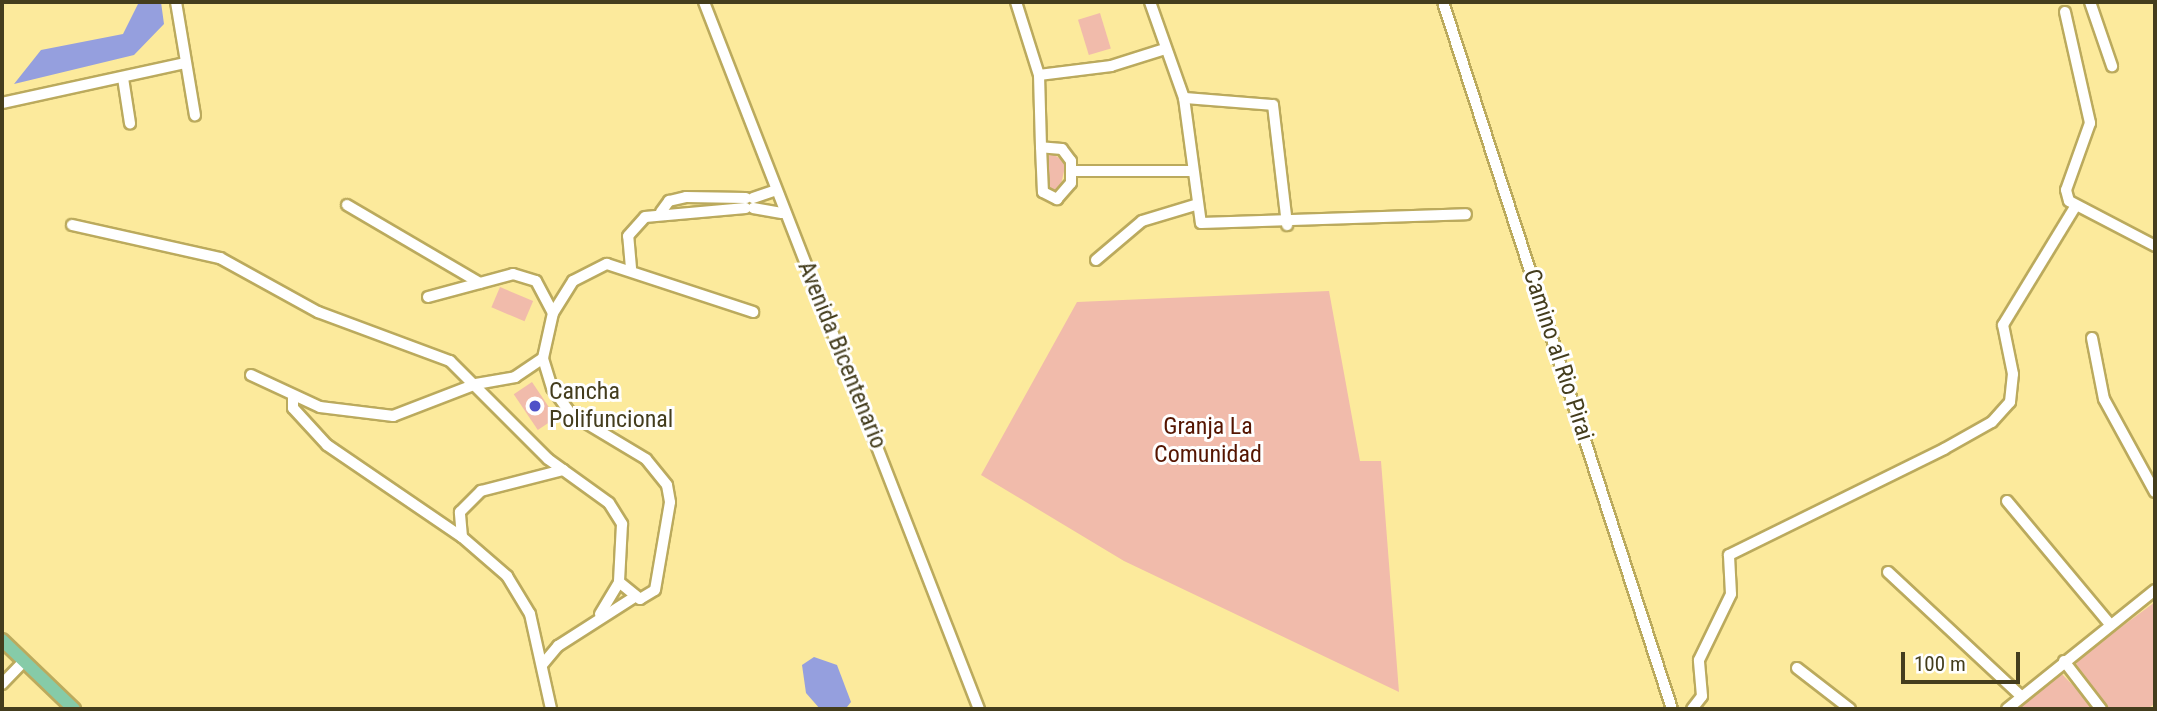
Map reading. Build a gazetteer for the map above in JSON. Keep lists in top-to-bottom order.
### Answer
{
  "streets": {
    "street": ["Avenida Bicentenario", "Camino al Rio Pirai"]
  },
  "parks": ["Granja La Comunidad"],
  "places": ["Cancha Polifuncional"],
  "scale_bar": "100 m"
}
